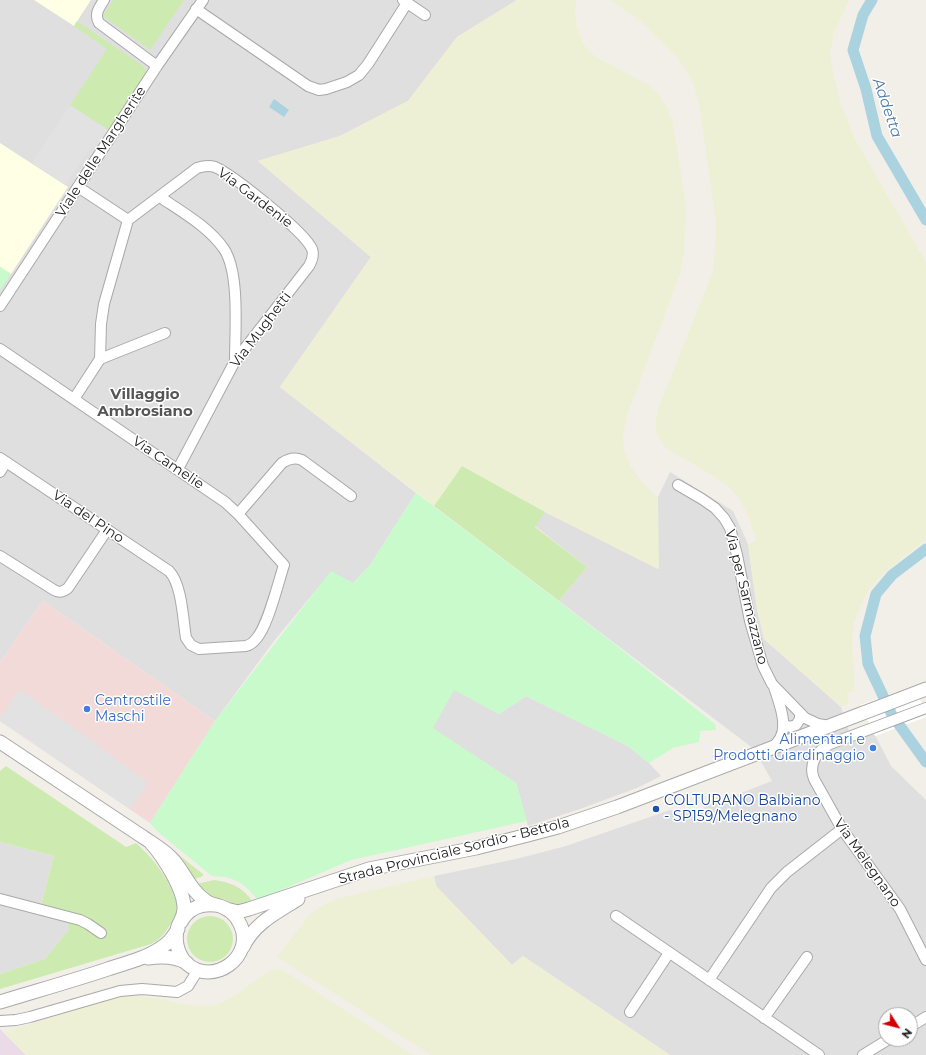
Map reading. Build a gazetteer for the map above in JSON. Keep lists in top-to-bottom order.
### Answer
{
  "streets": {
    "street": [
      "Viale delle Margherite",
      "Via Gardenie",
      "Via Mughetti",
      "Via Camelie",
      "Via del Pino",
      "Via per Sarmazzano",
      "Strada Provinciale Sordio - Bettola",
      "Via Melegnano"
    ]
  },
  "crossings": [
    ["Via Gardenie", "Via Mughetti"],
    ["Via Mughetti", "Via Camelie"],
    ["Via Camelie", "Via del Pino"]
  ],
  "districts": ["Villaggio Ambrosiano"],
  "water": ["Addetta"],
  "places": ["Centrostile Maschi", "Alimentari e Prodotti Giardinaggio", "COLTURANO Balbiano - SP159/Melegnano"],
  "north": "bottom right"
}
